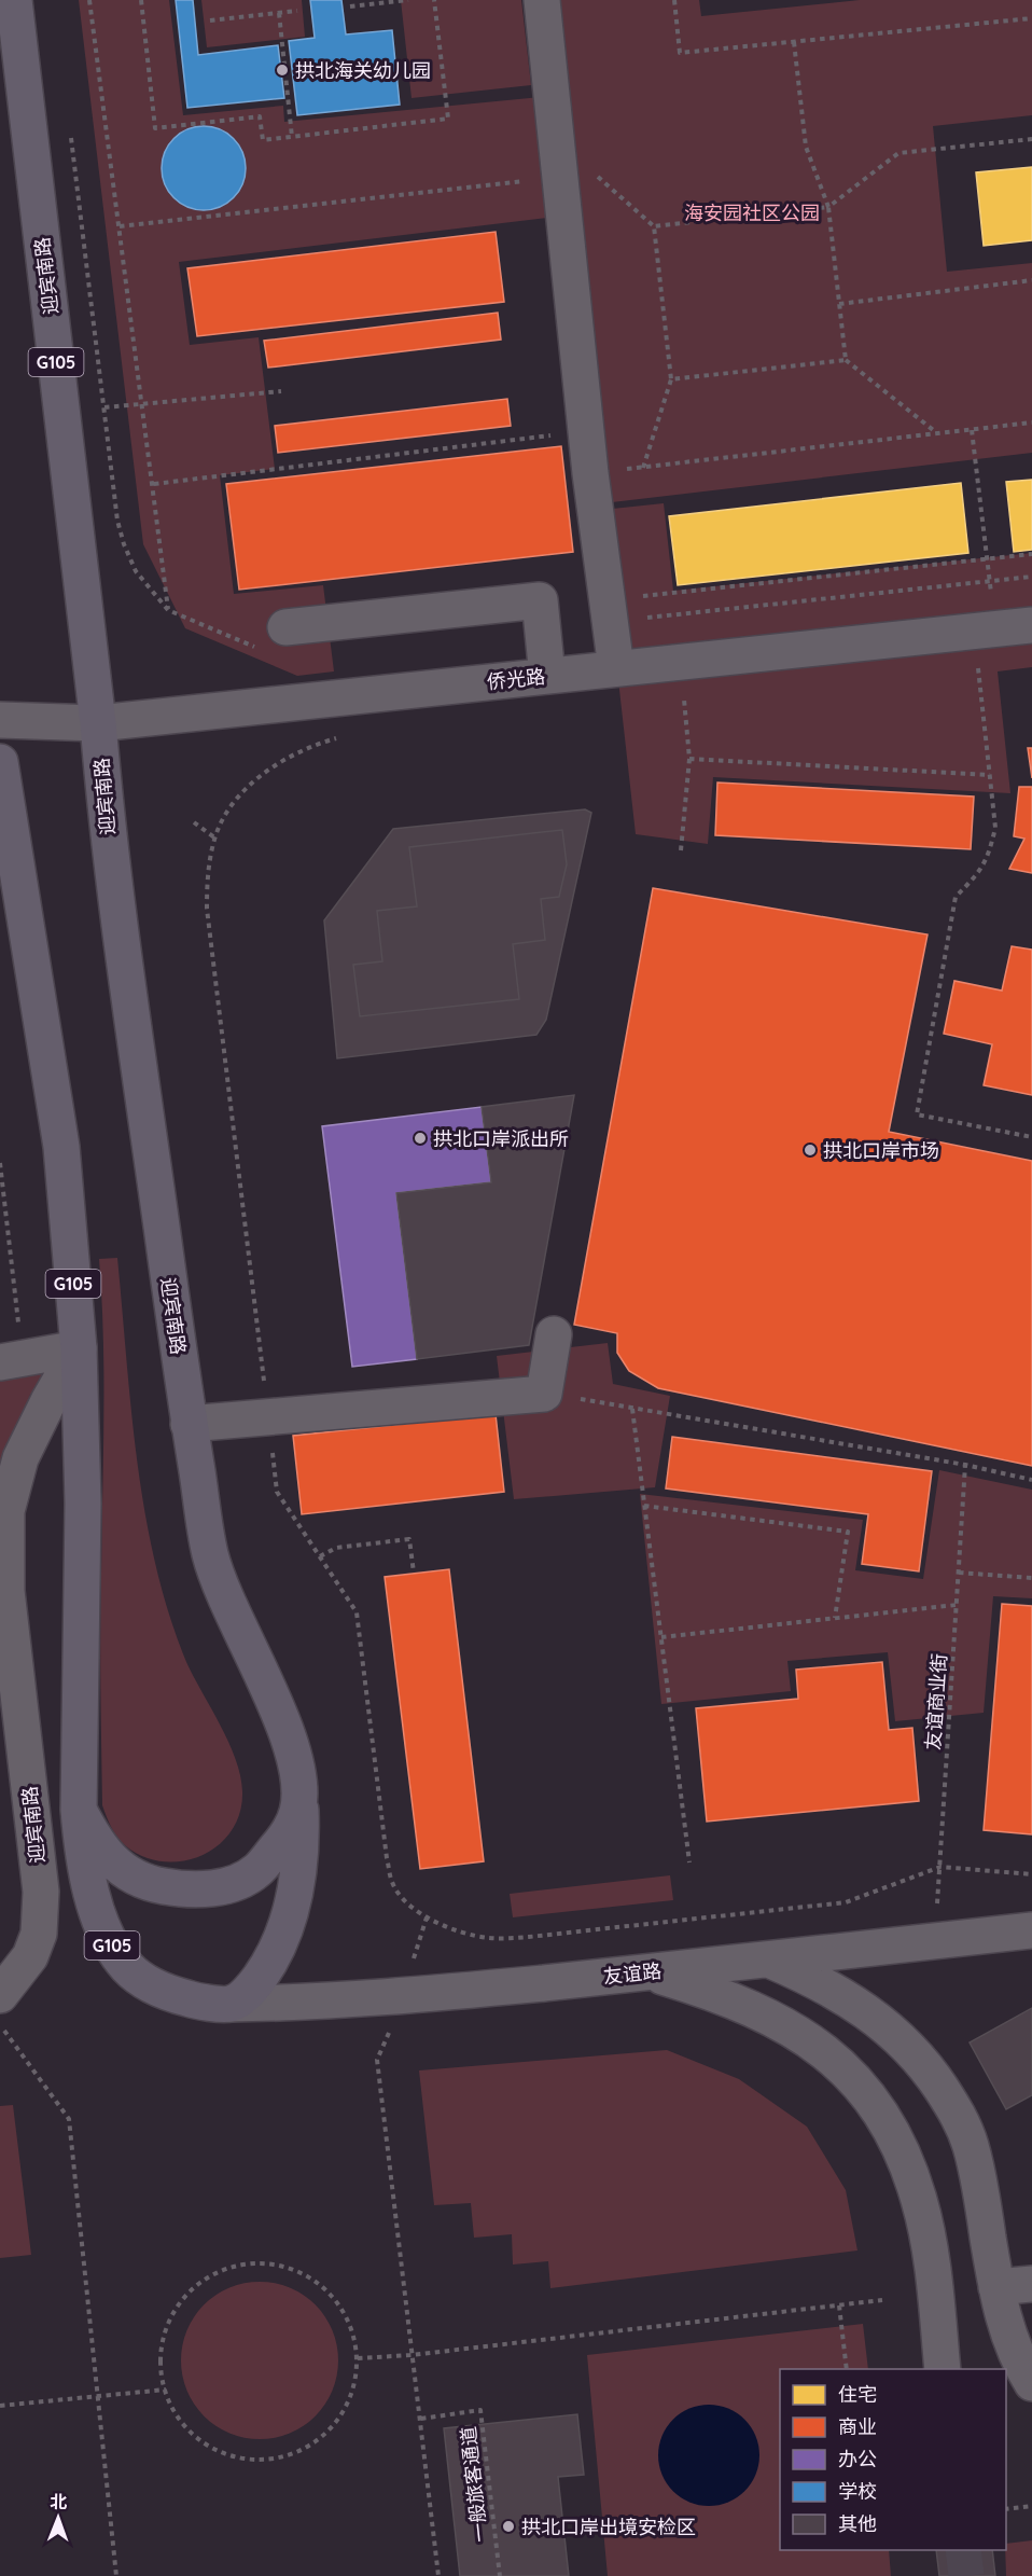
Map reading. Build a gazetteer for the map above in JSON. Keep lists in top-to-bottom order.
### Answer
{
  "streets": {
    "highway": ["迎宾南路", "G105"],
    "street": ["侨光路", "友谊路"],
    "path": ["友谊商业街", "一般旅客通道"]
  },
  "crossings": [
    ["迎宾南路", "G105"],
    ["迎宾南路", "侨光路"],
    ["G105", "友谊路"],
    ["友谊商业街", "友谊路"]
  ],
  "parks": ["海安园社区公园"],
  "places": [
    "拱北海关幼儿园",
    "拱北口岸派出所",
    "拱北口岸市场",
    "拱北口岸出境安检区"
  ],
  "legend": [
    "住宅",
    "商业",
    "办公",
    "学校",
    "其他"
  ],
  "north": "top"
}
